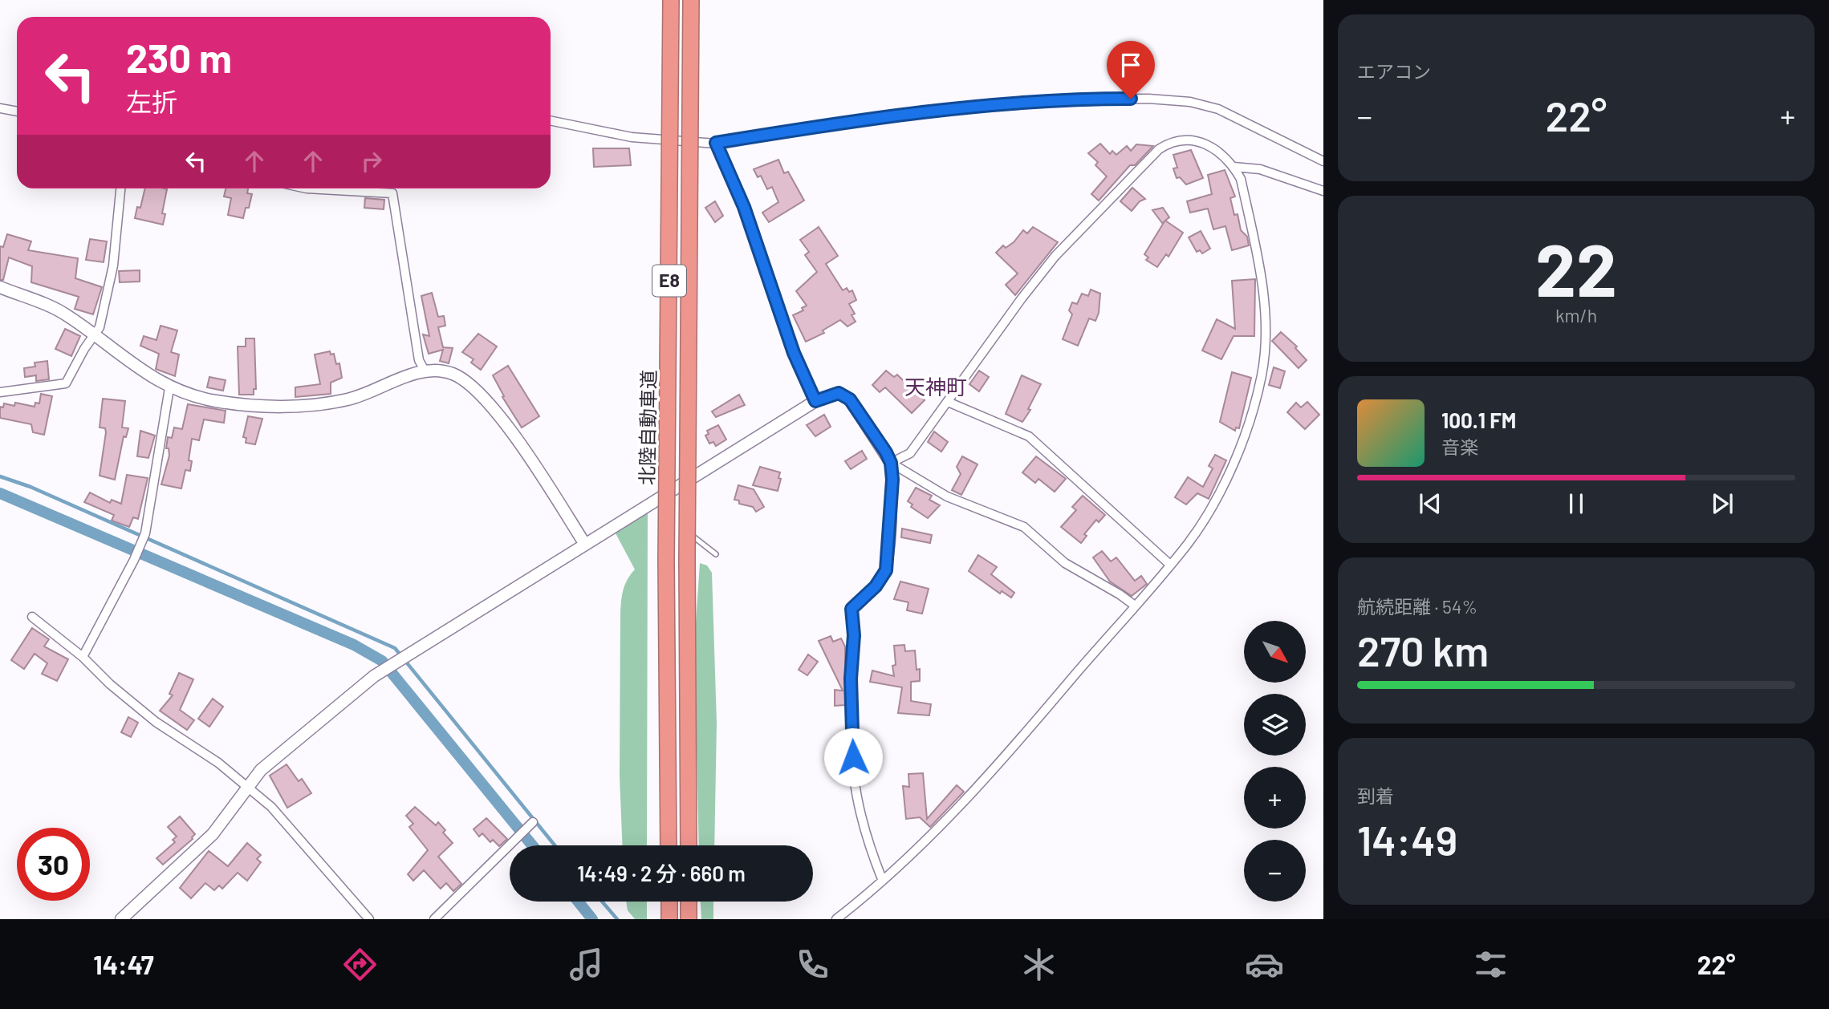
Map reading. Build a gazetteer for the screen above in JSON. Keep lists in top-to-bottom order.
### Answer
{
  "streets": {
    "highway": ["E8", "北陸自動車道"]
  },
  "districts": ["天神町"],
  "north": "bottom right",
  "page": {
    "tile": [
      "エアコン",
      ["22", "km/h"],
      ["航続距離 · 54%", "270 km"],
      ["到着", "14:49"]
    ],
    "turn": ["230 m", "左折"],
    "heat": ["−", "22°", "+"],
    "song": ["100.1 FM", "音楽"],
    "map_buttons": ["+", "−"],
    "limit": "30",
    "trip": "14:49 · 2 分 · 660 m",
    "tabs": ["14:47", "22°"]
  }
}
